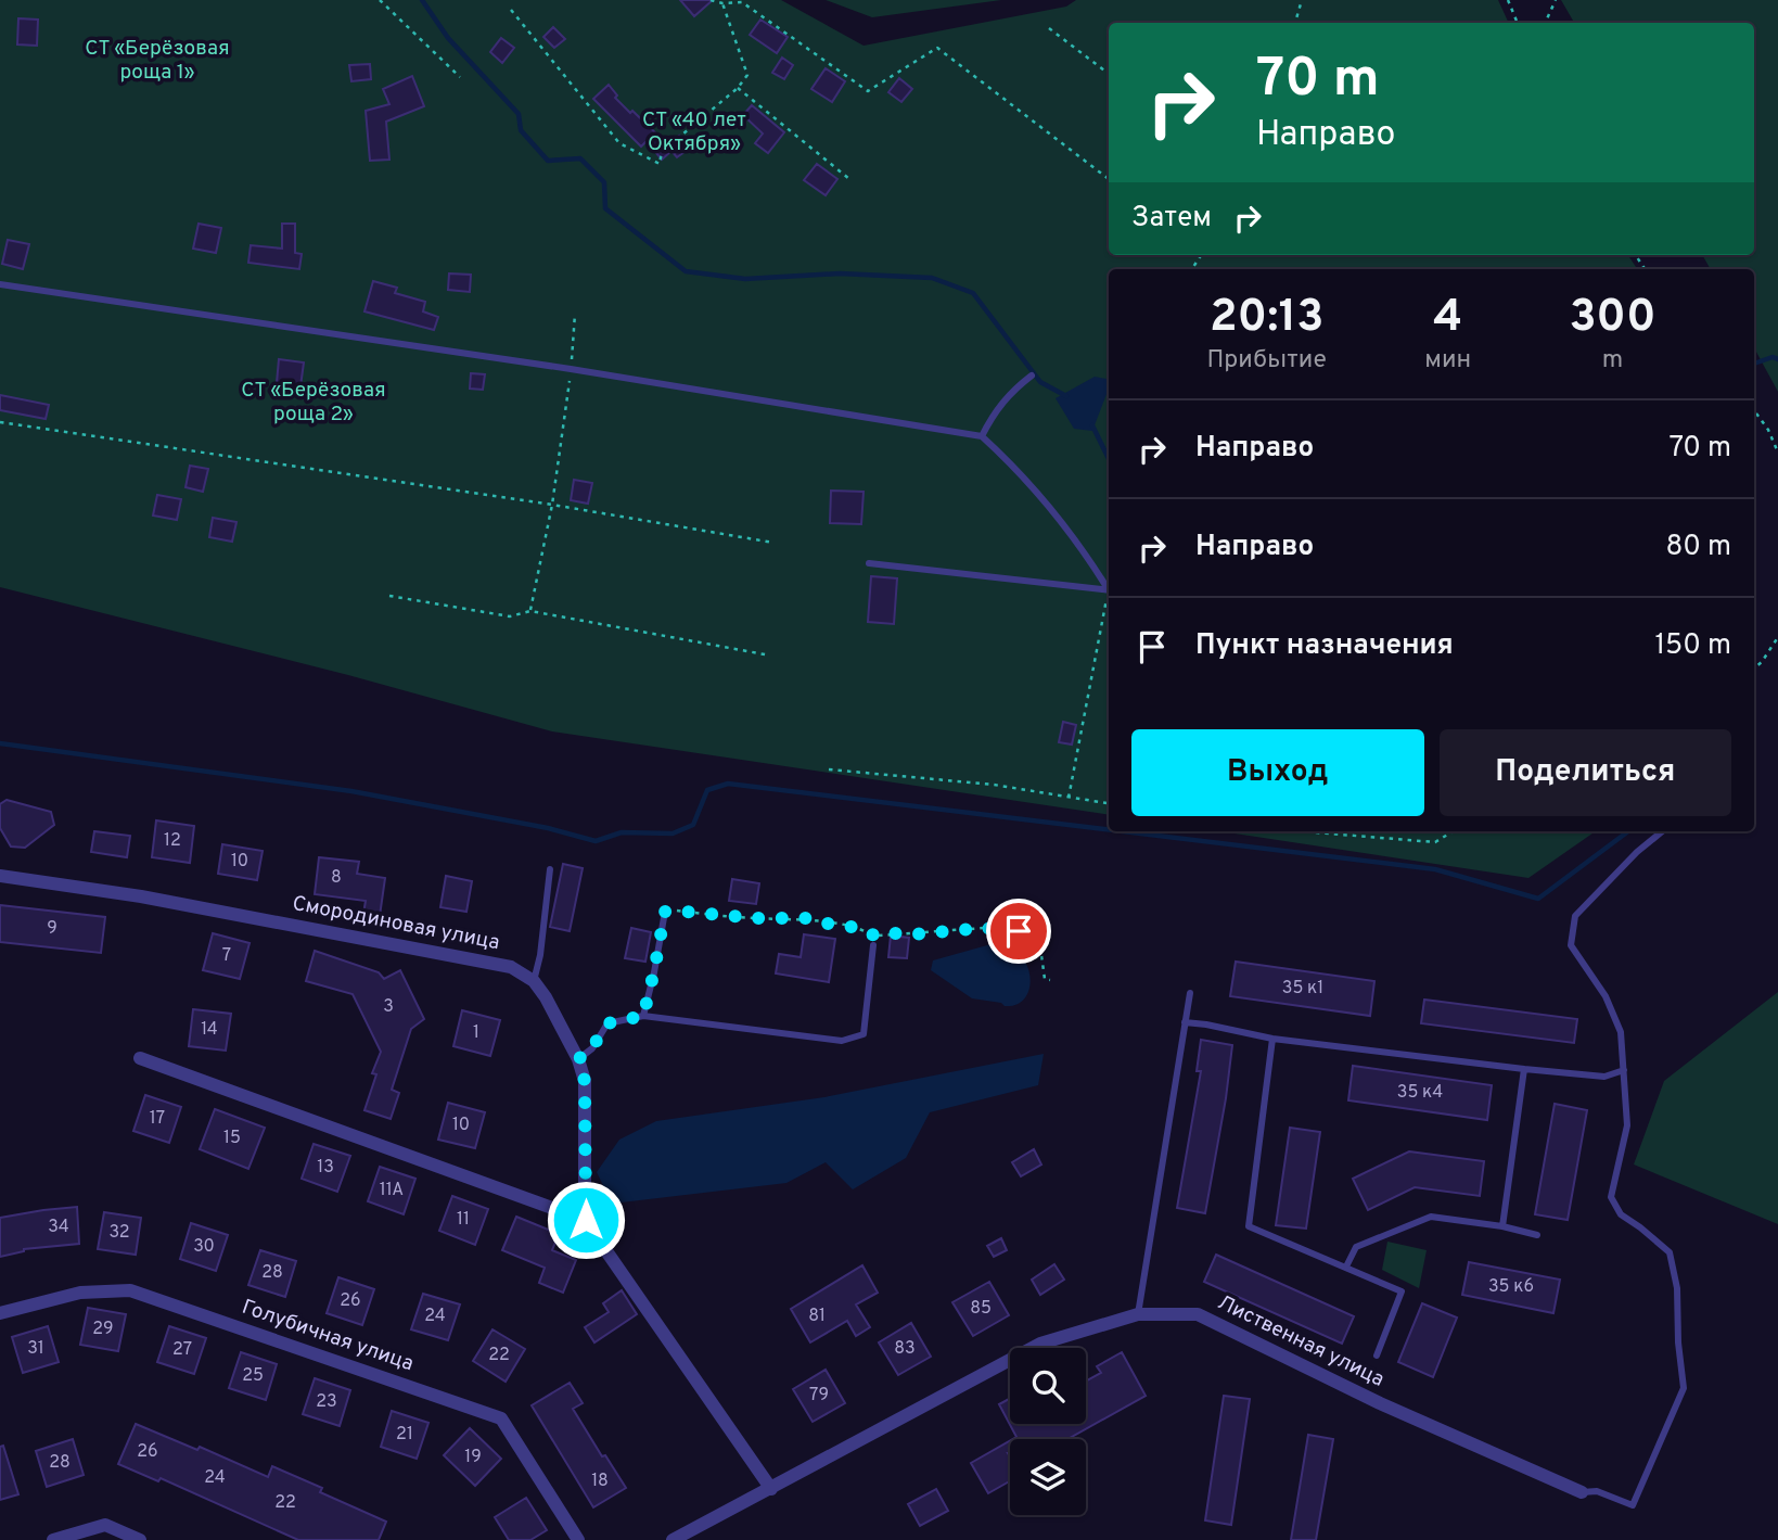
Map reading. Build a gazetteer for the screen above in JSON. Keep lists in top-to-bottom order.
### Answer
{
  "streets": {
    "street": ["Смородиновая улица", "Голубичная улица", "Лиственная улица"]
  },
  "parks": ["СТ «Берёзовая роща 1»", "СТ «40 лет Октября»", "СТ «Берёзовая роща 2»"],
  "house_numbers": [
    "12",
    "10",
    "8",
    "9",
    "7",
    "35 к1",
    "3",
    "14",
    "1",
    "35 к4",
    "17",
    "10",
    "15",
    "13",
    "11А",
    "11",
    "34",
    "32",
    "30",
    "28",
    "35 к6",
    "26",
    "85",
    "24",
    "81",
    "29",
    "31",
    "83",
    "27",
    "22",
    "25",
    "79",
    "23",
    "21",
    "26",
    "19",
    "28",
    "24",
    "18",
    "22"
  ],
  "page": {
    "turn": ["70 m", "Направо"],
    "then": "Затем",
    "eta": [
      "20:13",
      "Прибытие",
      "4",
      "мин",
      "300",
      "m"
    ],
    "list": [
      {
        "name": "Направо",
        "value": "70 m"
      },
      {
        "name": "Направо",
        "value": "80 m"
      },
      {
        "name": "Пункт назначения",
        "value": "150 m"
      }
    ],
    "buttons": ["Выход", "Поделиться"]
  }
}
